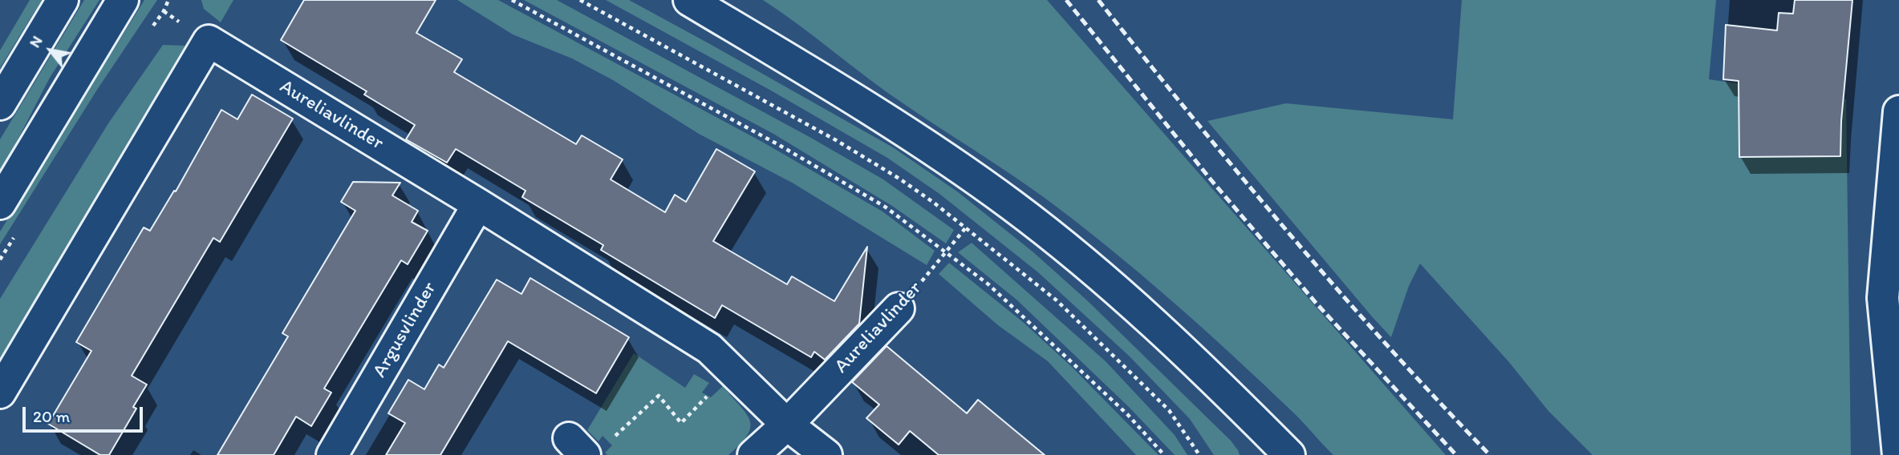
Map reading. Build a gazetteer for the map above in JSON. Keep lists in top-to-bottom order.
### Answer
{
  "streets": {
    "street": ["Aureliavlinder", "Argusvlinder"]
  },
  "crossings": [
    ["Aureliavlinder", "Argusvlinder"]
  ],
  "scale_bar": "20 m",
  "north": "top left"
}
